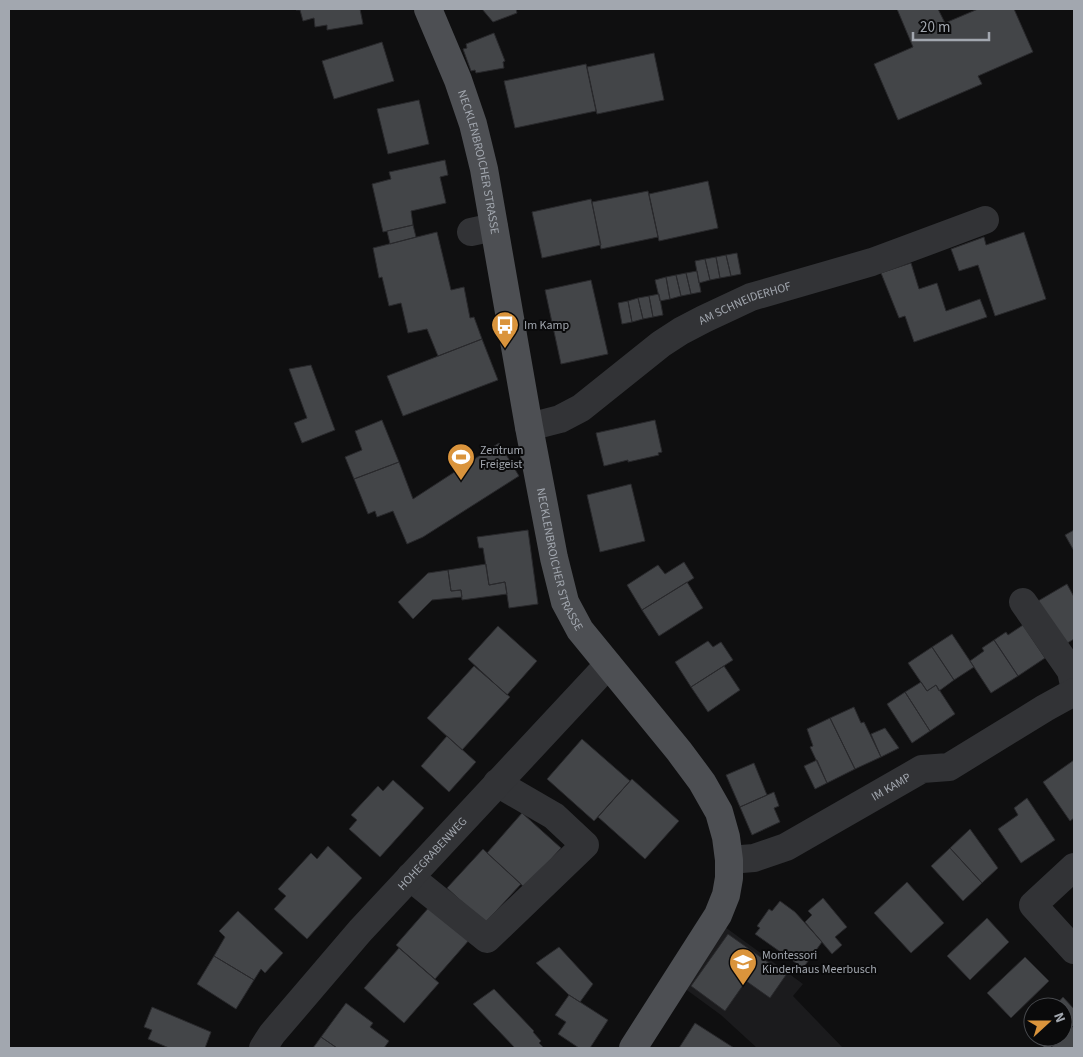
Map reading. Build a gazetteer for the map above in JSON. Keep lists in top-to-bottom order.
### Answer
{
  "streets": {
    "main road": ["NECKLENBROICHER STRASSE"],
    "street": ["AM SCHNEIDERHOF", "IM KAMP", "HOHEGRABENWEG"]
  },
  "crossings": [
    ["NECKLENBROICHER STRASSE", "AM SCHNEIDERHOF"],
    ["NECKLENBROICHER STRASSE", "IM KAMP"],
    ["NECKLENBROICHER STRASSE", "HOHEGRABENWEG"]
  ],
  "places": {
    "bus stop": ["Im Kamp"],
    "sports": ["Zentrum Freigeist"],
    "school or university": ["Montessori Kinderhaus Meerbusch"]
  },
  "scale_bar": "20 m",
  "north": "right"
}
